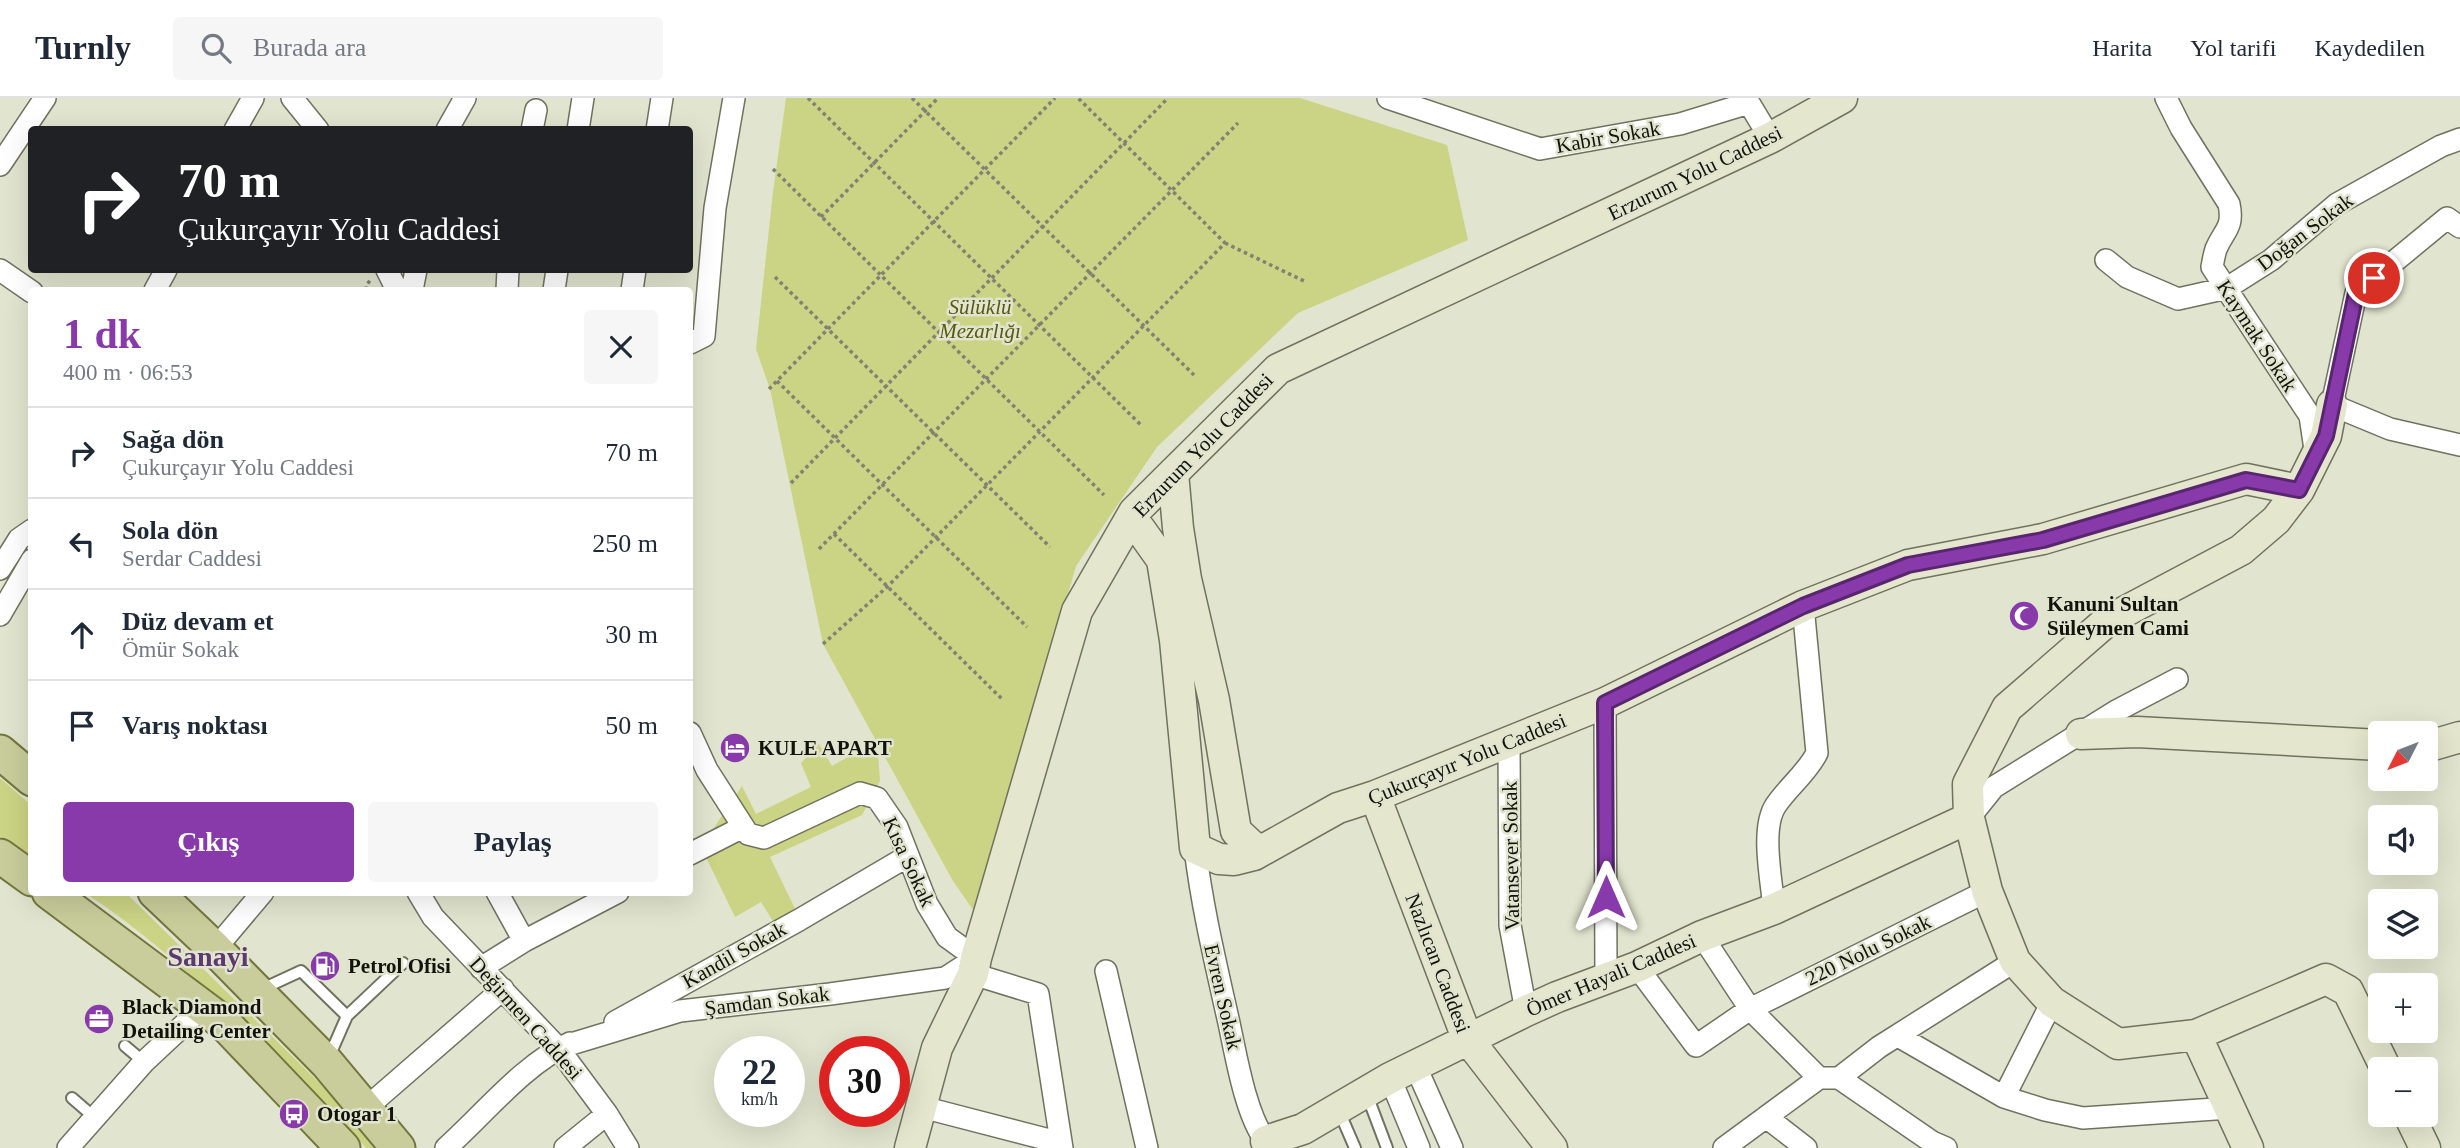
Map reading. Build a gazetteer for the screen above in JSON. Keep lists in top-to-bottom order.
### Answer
{
  "streets": {
    "street": [
      "Kabir Sokak",
      "Erzurum Yolu Caddesi",
      "Doğan Sokak",
      "Kaymak Sokak",
      "Çukurçayır Yolu Caddesi",
      "Vatansever Sokak",
      "Kısa Sokak",
      "220 Nolu Sokak",
      "Kandil Sokak",
      "Nazlıcan Caddesi",
      "Ömer Hayali Caddesi",
      "Evren Sokak",
      "Şamdan Sokak",
      "Değirmen Caddesi"
    ]
  },
  "crossings": [
    ["Kabir Sokak", "Erzurum Yolu Caddesi"],
    ["Erzurum Yolu Caddesi", "Kısa Sokak"],
    ["Erzurum Yolu Caddesi", "Şamdan Sokak"],
    ["Doğan Sokak", "Kaymak Sokak"],
    ["Çukurçayır Yolu Caddesi", "Vatansever Sokak"],
    ["Çukurçayır Yolu Caddesi", "Nazlıcan Caddesi"],
    ["Çukurçayır Yolu Caddesi", "Evren Sokak"],
    ["Vatansever Sokak", "Ömer Hayali Caddesi"],
    ["Kısa Sokak", "Kandil Sokak"],
    ["Kısa Sokak", "Şamdan Sokak"],
    ["220 Nolu Sokak", "Ömer Hayali Caddesi"],
    ["Kandil Sokak", "Şamdan Sokak"],
    ["Kandil Sokak", "Değirmen Caddesi"],
    ["Nazlıcan Caddesi", "Ömer Hayali Caddesi"],
    ["Ömer Hayali Caddesi", "Evren Sokak"],
    ["Şamdan Sokak", "Değirmen Caddesi"]
  ],
  "districts": ["Sanayi"],
  "parks": ["Sülüklü Mezarlığı"],
  "places": {
    "mosque": ["Kanuni Sultan Süleymen Cami"],
    "hotel": ["KULE APART"],
    "fuel station": ["Petrol Ofisi"],
    "office": ["Black Diamond Detailing Center"],
    "bus stop": ["Otogar 1"]
  },
  "north": "bottom left",
  "page": {
    "header": "Turnly",
    "search": "Burada ara",
    "nav": ["Harita", "Yol tarifi", "Kaydedilen"],
    "turn": ["70 m", "Çukurçayır Yolu Caddesi"],
    "heading": ["1 dk", "400 m · 06:53"],
    "list": [
      {
        "name": "Sağa dön",
        "note": "Çukurçayır Yolu Caddesi",
        "value": "70 m"
      },
      {
        "name": "Sola dön",
        "note": "Serdar Caddesi",
        "value": "250 m"
      },
      {
        "name": "Düz devam et",
        "note": "Ömür Sokak",
        "value": "30 m"
      },
      {
        "name": "Varış noktası",
        "value": "50 m"
      }
    ],
    "map_buttons": ["+", "−"],
    "buttons": ["Çıkış", "Paylaş"],
    "speed": "22 km/h",
    "limit": "30"
  }
}
